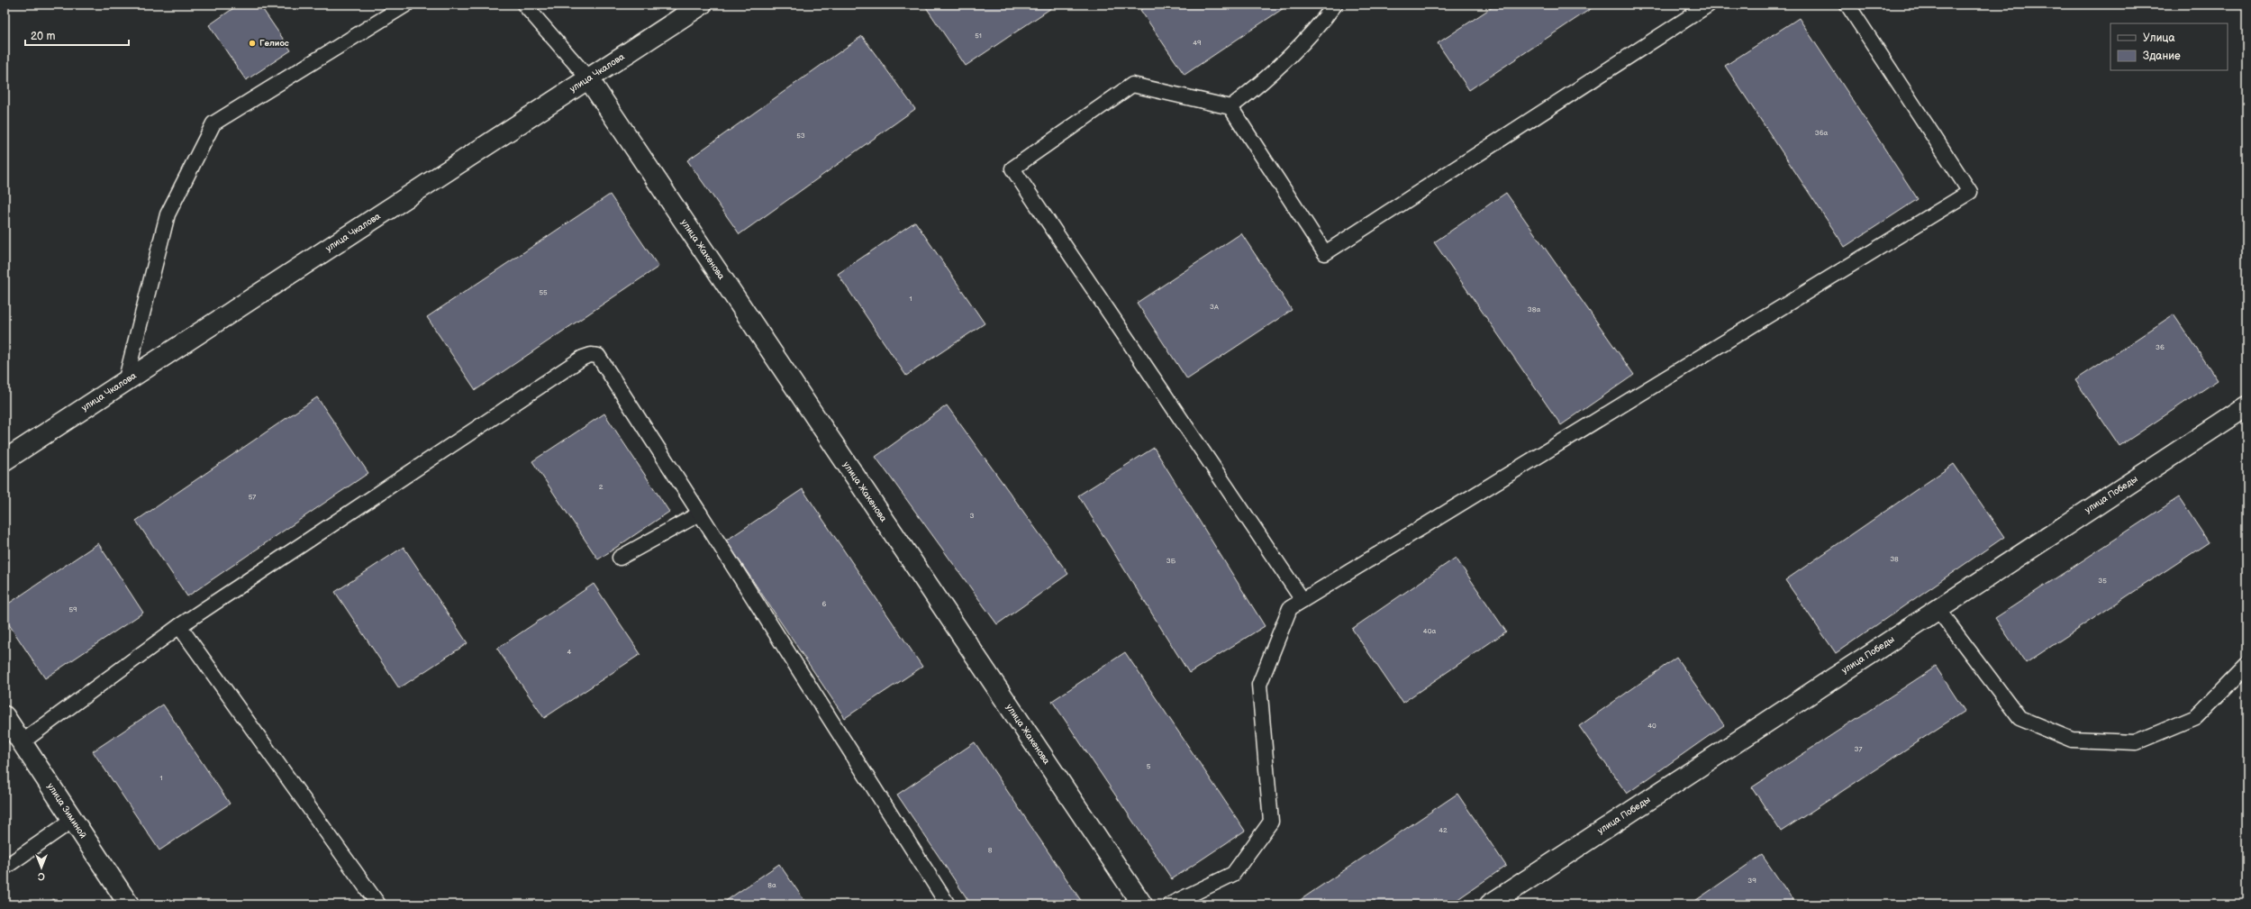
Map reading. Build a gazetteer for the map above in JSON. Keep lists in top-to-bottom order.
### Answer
{
  "streets": {
    "street": [
      "улица Чкалова",
      "улица Жакенова",
      "улица Победы",
      "улица Зиминой"
    ]
  },
  "crossings": [
    ["улица Чкалова", "улица Жакенова"]
  ],
  "places": ["Гелиос"],
  "house_numbers": [
    "51",
    "49",
    "36а",
    "53",
    "55",
    "1",
    "3А",
    "38а",
    "36",
    "2",
    "57",
    "3",
    "38",
    "3Б",
    "35",
    "6",
    "59",
    "40а",
    "4",
    "40",
    "37",
    "5",
    "1",
    "42",
    "8",
    "39",
    "8а"
  ],
  "legend": ["Улица", "Здание"],
  "scale_bar": "20 m",
  "north": "bottom"
}
